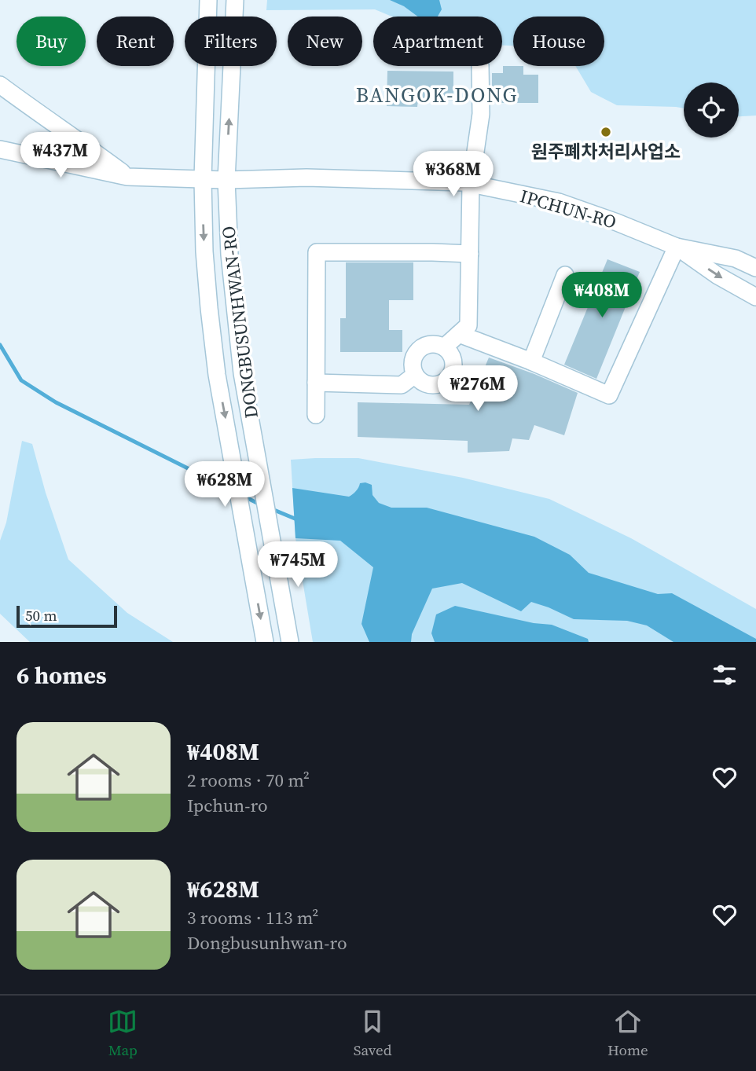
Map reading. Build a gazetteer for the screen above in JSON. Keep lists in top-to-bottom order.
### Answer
{
  "streets": {
    "street": ["IPCHUN-RO", "DONGBUSUNHWAN-RO"]
  },
  "crossings": [
    ["IPCHUN-RO", "DONGBUSUNHWAN-RO"]
  ],
  "districts": ["BANGOK-DONG"],
  "places": ["원주폐차처리사업소"],
  "scale_bar": "50 m",
  "page": {
    "chip": [
      "Buy",
      "Rent",
      "Filters",
      "New",
      "Apartment",
      "House"
    ],
    "price": [
      "₩437M",
      "₩368M",
      "₩408M",
      "₩276M",
      "₩628M",
      "₩745M"
    ],
    "scale": "50 m",
    "heading": "6 homes",
    "list": [
      {
        "name": "₩408M",
        "note": "2 rooms · 70 m² · Ipchun-ro"
      },
      {
        "name": "₩628M",
        "note": "3 rooms · 113 m² · Dongbusunhwan-ro"
      }
    ],
    "tabs": ["Map", "Saved", "Home"]
  }
}
